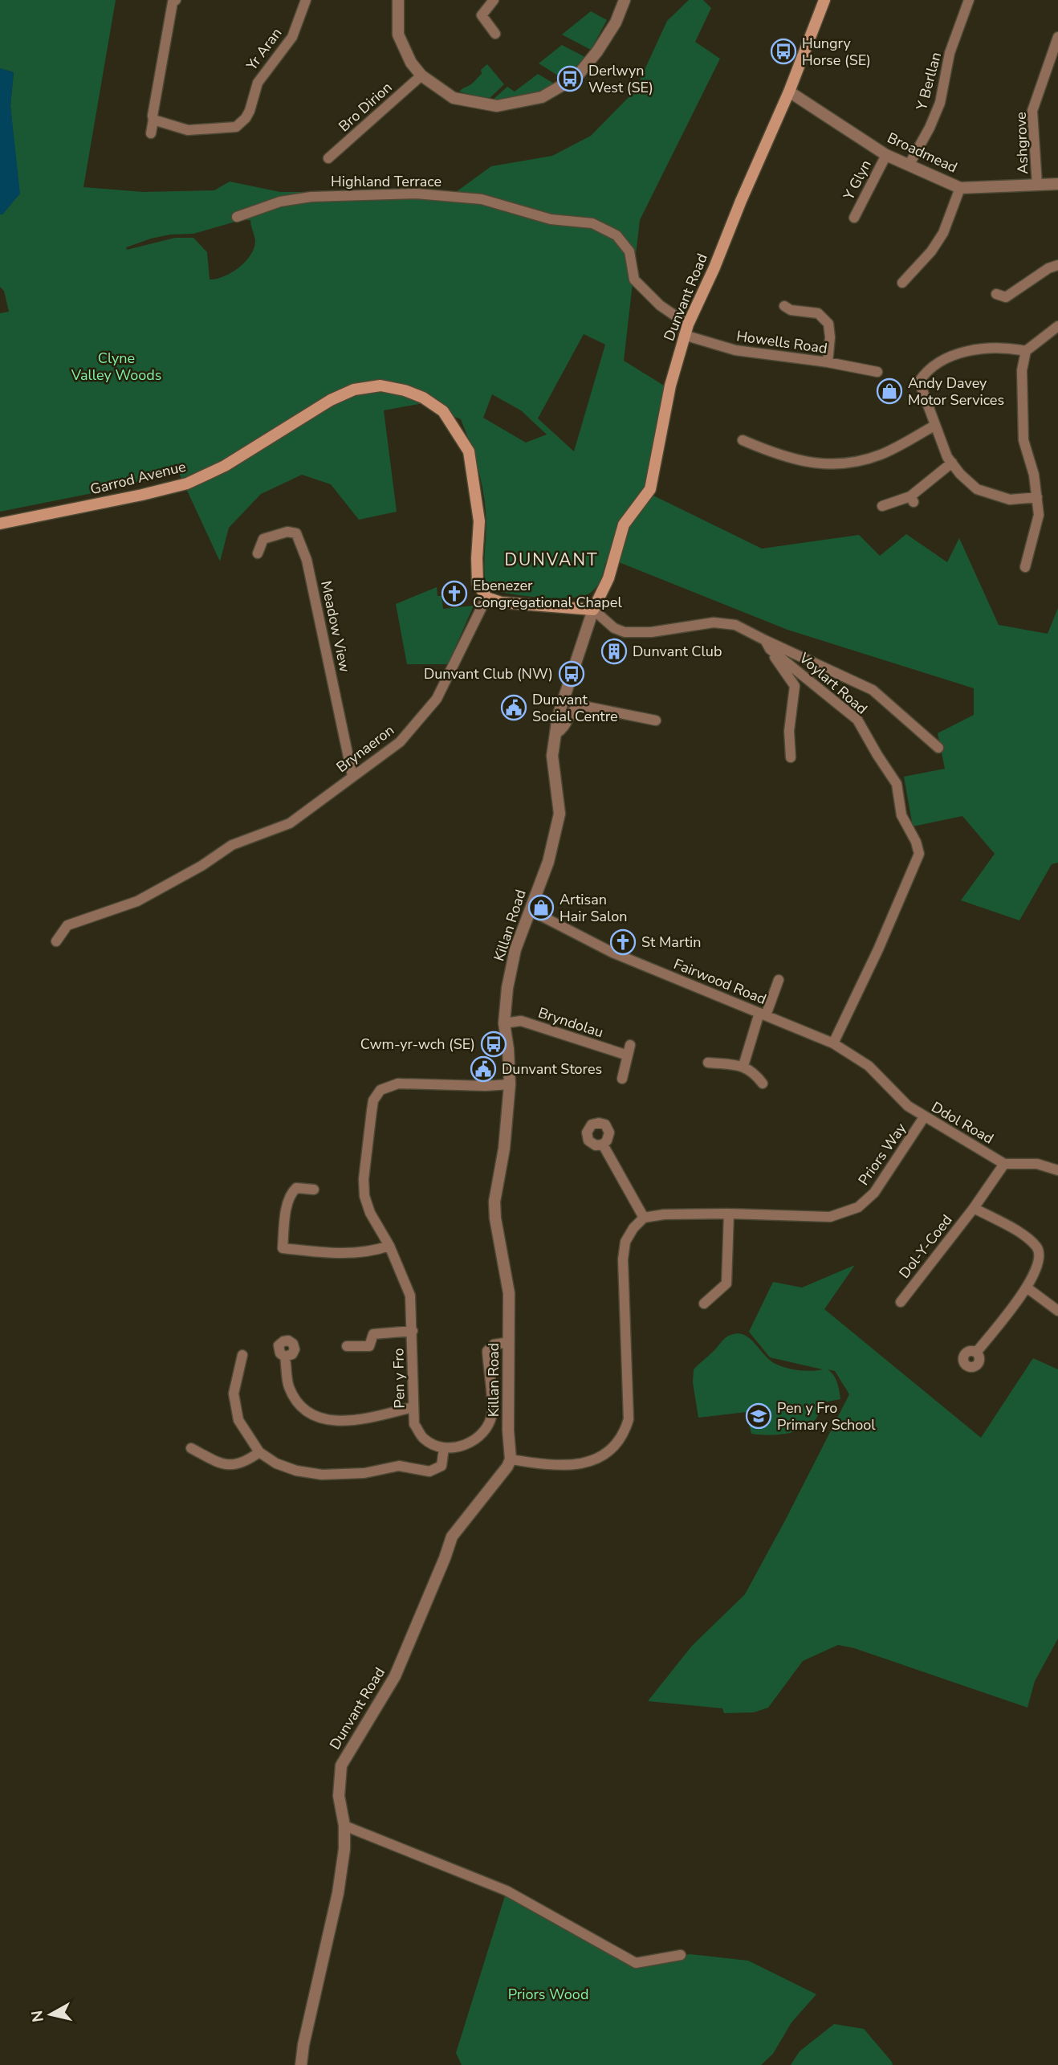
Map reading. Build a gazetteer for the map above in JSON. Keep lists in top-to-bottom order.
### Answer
{
  "streets": {
    "main road": ["Dunvant Road", "Garrod Avenue"],
    "street": [
      "Yr Aran",
      "Y Berllan",
      "Bro Dirion",
      "Ashgrove",
      "Broadmead",
      "Y Glyn",
      "Highland Terrace",
      "Howells Road",
      "Meadow View",
      "Voylart Road",
      "Brynaeron",
      "Killan Road",
      "Fairwood Road",
      "Bryndolau",
      "Ddol Road",
      "Priors Way",
      "Dol-Y-Coed",
      "Pen y Fro"
    ]
  },
  "crossings": [
    ["Y Berllan", "Broadmead"],
    ["Ashgrove", "Broadmead"],
    ["Broadmead", "Y Glyn"],
    ["Broadmead", "Dunvant Road"],
    ["Highland Terrace", "Dunvant Road"],
    ["Highland Terrace", "Howells Road"],
    ["Dunvant Road", "Howells Road"],
    ["Dunvant Road", "Voylart Road"],
    ["Dunvant Road", "Killan Road"],
    ["Garrod Avenue", "Brynaeron"],
    ["Meadow View", "Brynaeron"],
    ["Voylart Road", "Killan Road"],
    ["Voylart Road", "Fairwood Road"],
    ["Killan Road", "Fairwood Road"],
    ["Killan Road", "Bryndolau"],
    ["Killan Road", "Pen y Fro"],
    ["Fairwood Road", "Ddol Road"],
    ["Ddol Road", "Priors Way"],
    ["Ddol Road", "Dol-Y-Coed"]
  ],
  "districts": ["DUNVANT"],
  "parks": ["Clyne Valley Woods", "Priors Wood"],
  "places": {
    "bus stop": [
      "Hungry Horse (SE)",
      "Derlwyn West (SE)",
      "Dunvant Club (NW)",
      "Cwm-yr-wch (SE)"
    ],
    "shop": ["Andy Davey Motor Services", "Artisan Hair Salon"],
    "church": ["Ebenezer Congregational Chapel", "St Martin"],
    "building": ["Dunvant Club"],
    "public building": ["Dunvant Social Centre", "Dunvant Stores"],
    "school or university": ["Pen y Fro Primary School"]
  },
  "north": "left"
}
